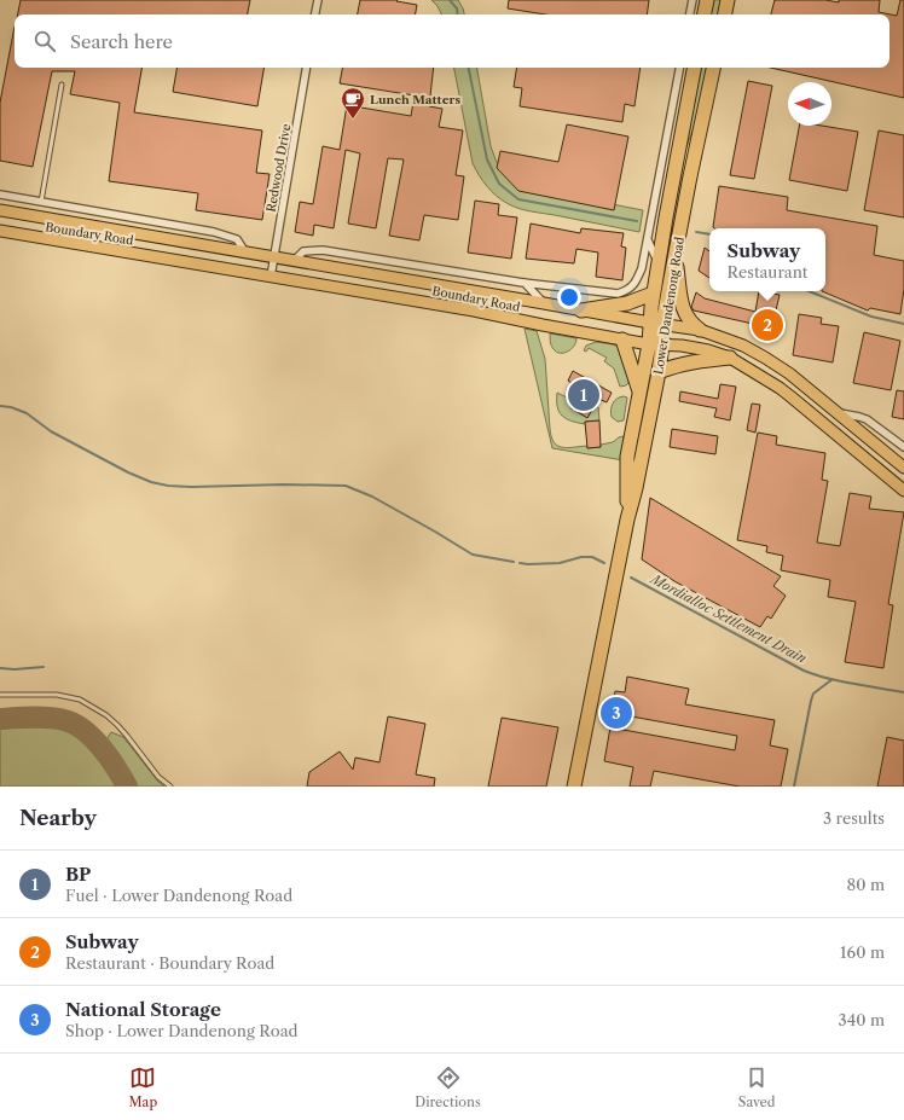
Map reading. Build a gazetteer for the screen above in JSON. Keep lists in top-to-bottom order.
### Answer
{
  "streets": {
    "highway": ["Lower Dandenong Road"],
    "main road": ["Boundary Road"],
    "street": ["Redwood Drive"]
  },
  "crossings": [
    ["Redwood Drive", "Boundary Road"],
    ["Boundary Road", "Lower Dandenong Road"]
  ],
  "water": ["Mordialloc Settlement Drain"],
  "places": {
    "cafe": ["Lunch Matters"]
  },
  "north": "left",
  "page": {
    "search": "Search here",
    "popup": ["Subway", "Restaurant"],
    "pins": ["2", "1", "3"],
    "heading": ["Nearby", "3 results"],
    "list": [
      {
        "mark": "1",
        "name": "BP",
        "note": "Fuel · Lower Dandenong Road",
        "value": "80 m"
      },
      {
        "mark": "2",
        "name": "Subway",
        "note": "Restaurant · Boundary Road",
        "value": "160 m"
      },
      {
        "mark": "3",
        "name": "National Storage",
        "note": "Shop · Lower Dandenong Road",
        "value": "340 m"
      }
    ],
    "nav": ["Map", "Directions", "Saved"]
  }
}
